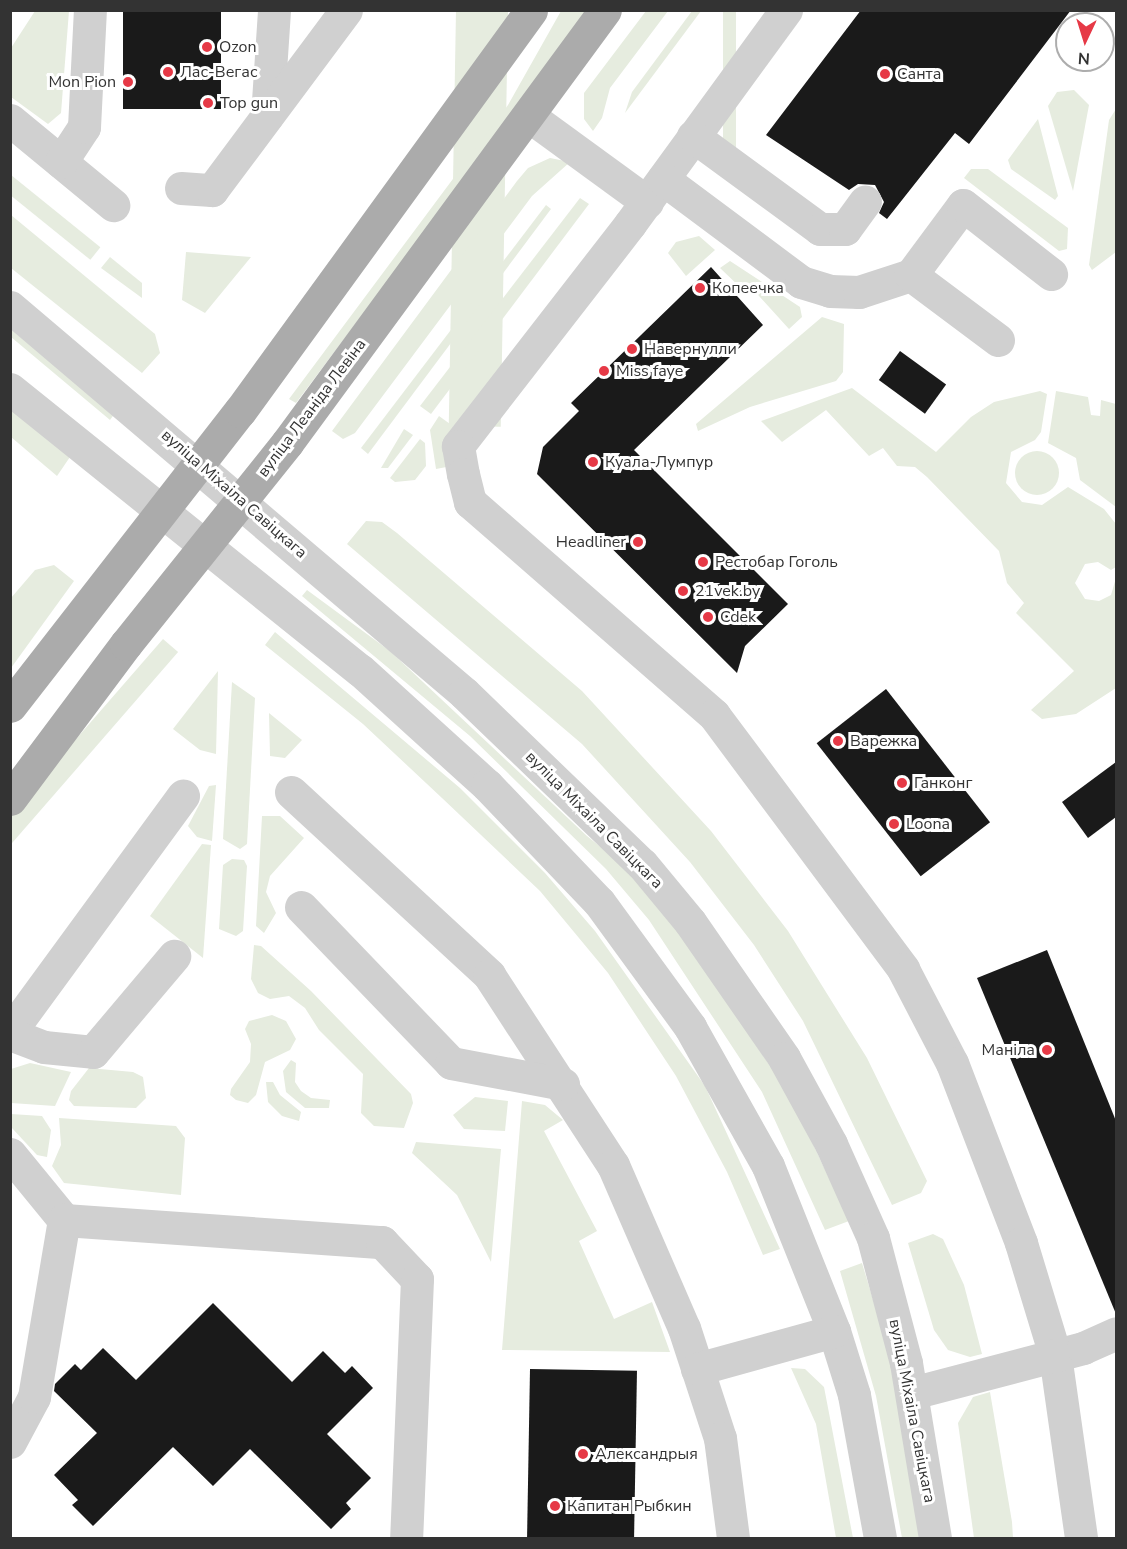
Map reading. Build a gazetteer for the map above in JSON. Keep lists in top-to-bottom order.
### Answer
{
  "streets": {
    "main road": ["вуліца Леаніда Левіна"],
    "street": ["вуліца Міхаіла Савіцкага"]
  },
  "crossings": [
    ["вуліца Леаніда Левіна", "вуліца Міхаіла Савіцкага"]
  ],
  "places": [
    "Ozon",
    "Лас-Вегас",
    "Санта",
    "Mon Pion",
    "Top gun",
    "Копеечка",
    "Навернулли",
    "Miss faye",
    "Куала-Лумпур",
    "Headliner",
    "Рестобар Гоголь",
    "21vek.by",
    "Cdek",
    "Варежка",
    "Ганконг",
    "Loona",
    "Маніла",
    "Александрыя",
    "Капитан Рыбкин"
  ],
  "north": "bottom"
}
